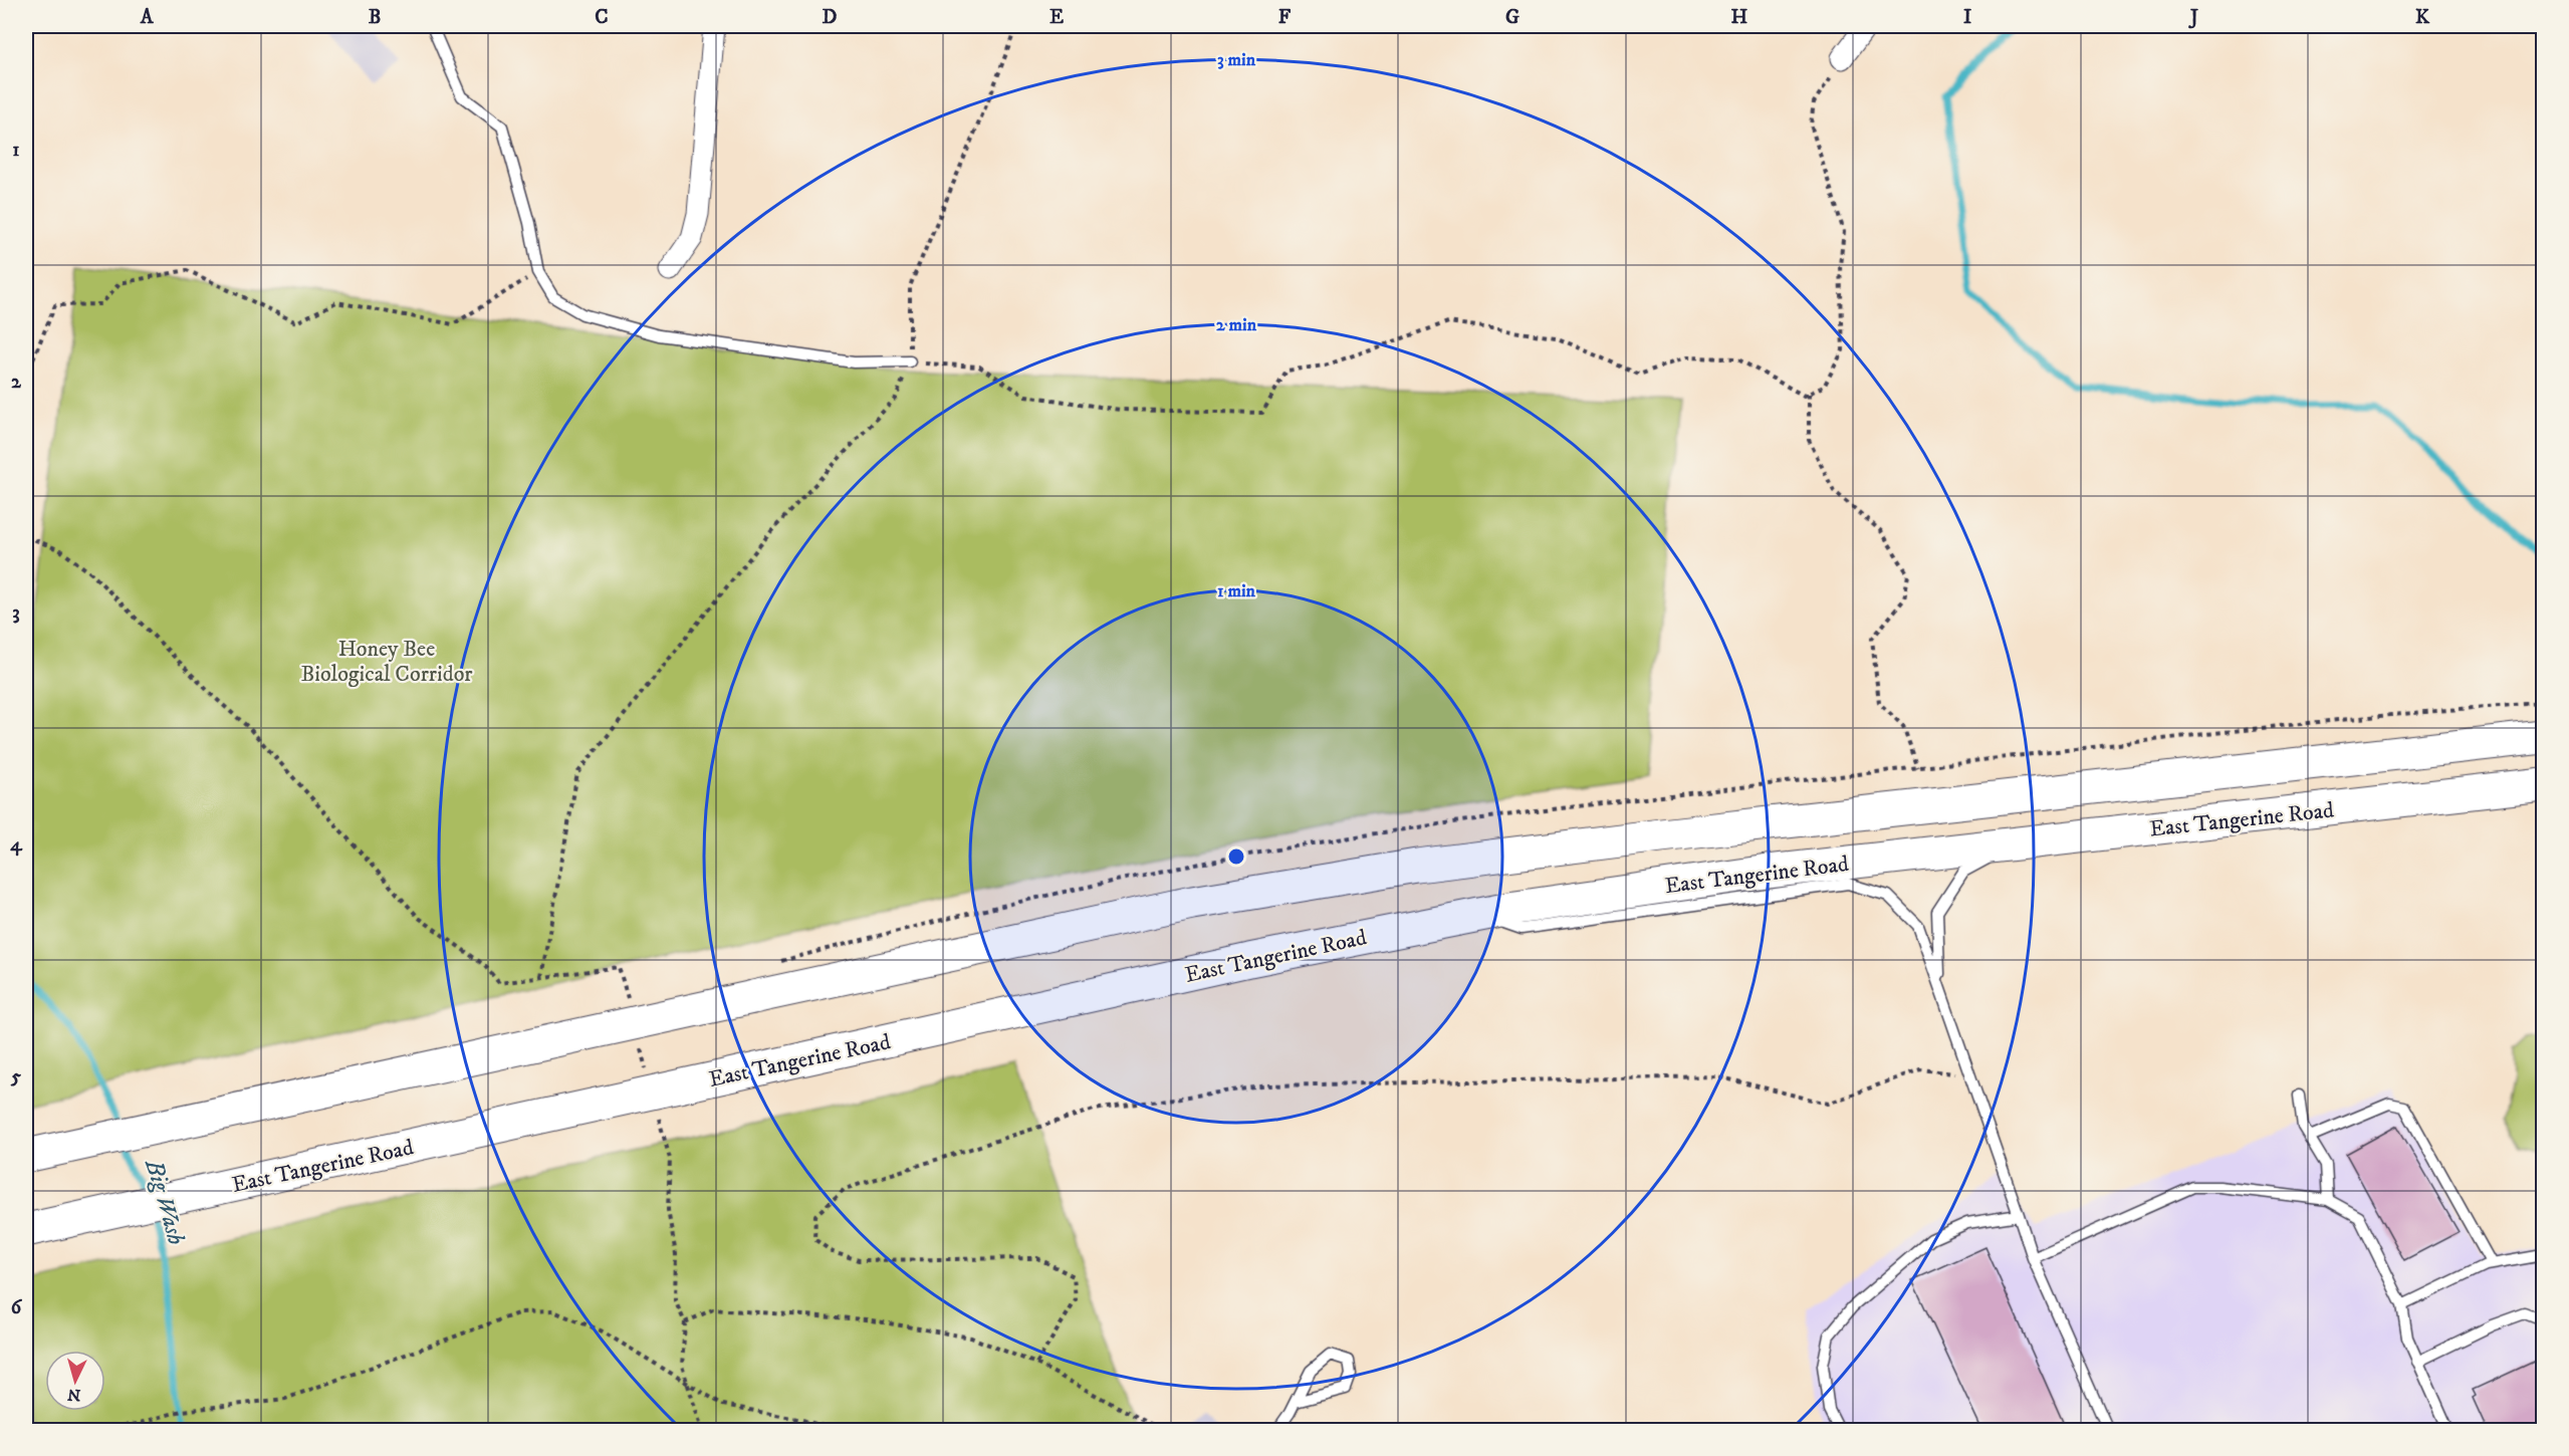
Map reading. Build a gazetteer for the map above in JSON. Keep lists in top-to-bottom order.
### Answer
{
  "streets": {
    "main road": ["East Tangerine Road"]
  },
  "water": ["Big Wash"],
  "parks": ["Honey Bee Biological Corridor"],
  "north": "bottom",
  "grid": {
    "columns": [
      "A",
      "B",
      "C",
      "D",
      "E",
      "F",
      "G",
      "H",
      "I",
      "J",
      "K"
    ],
    "rows": [
      "1",
      "2",
      "3",
      "4",
      "5",
      "6"
    ]
  },
  "rings": ["3 min", "2 min", "1 min"]
}
